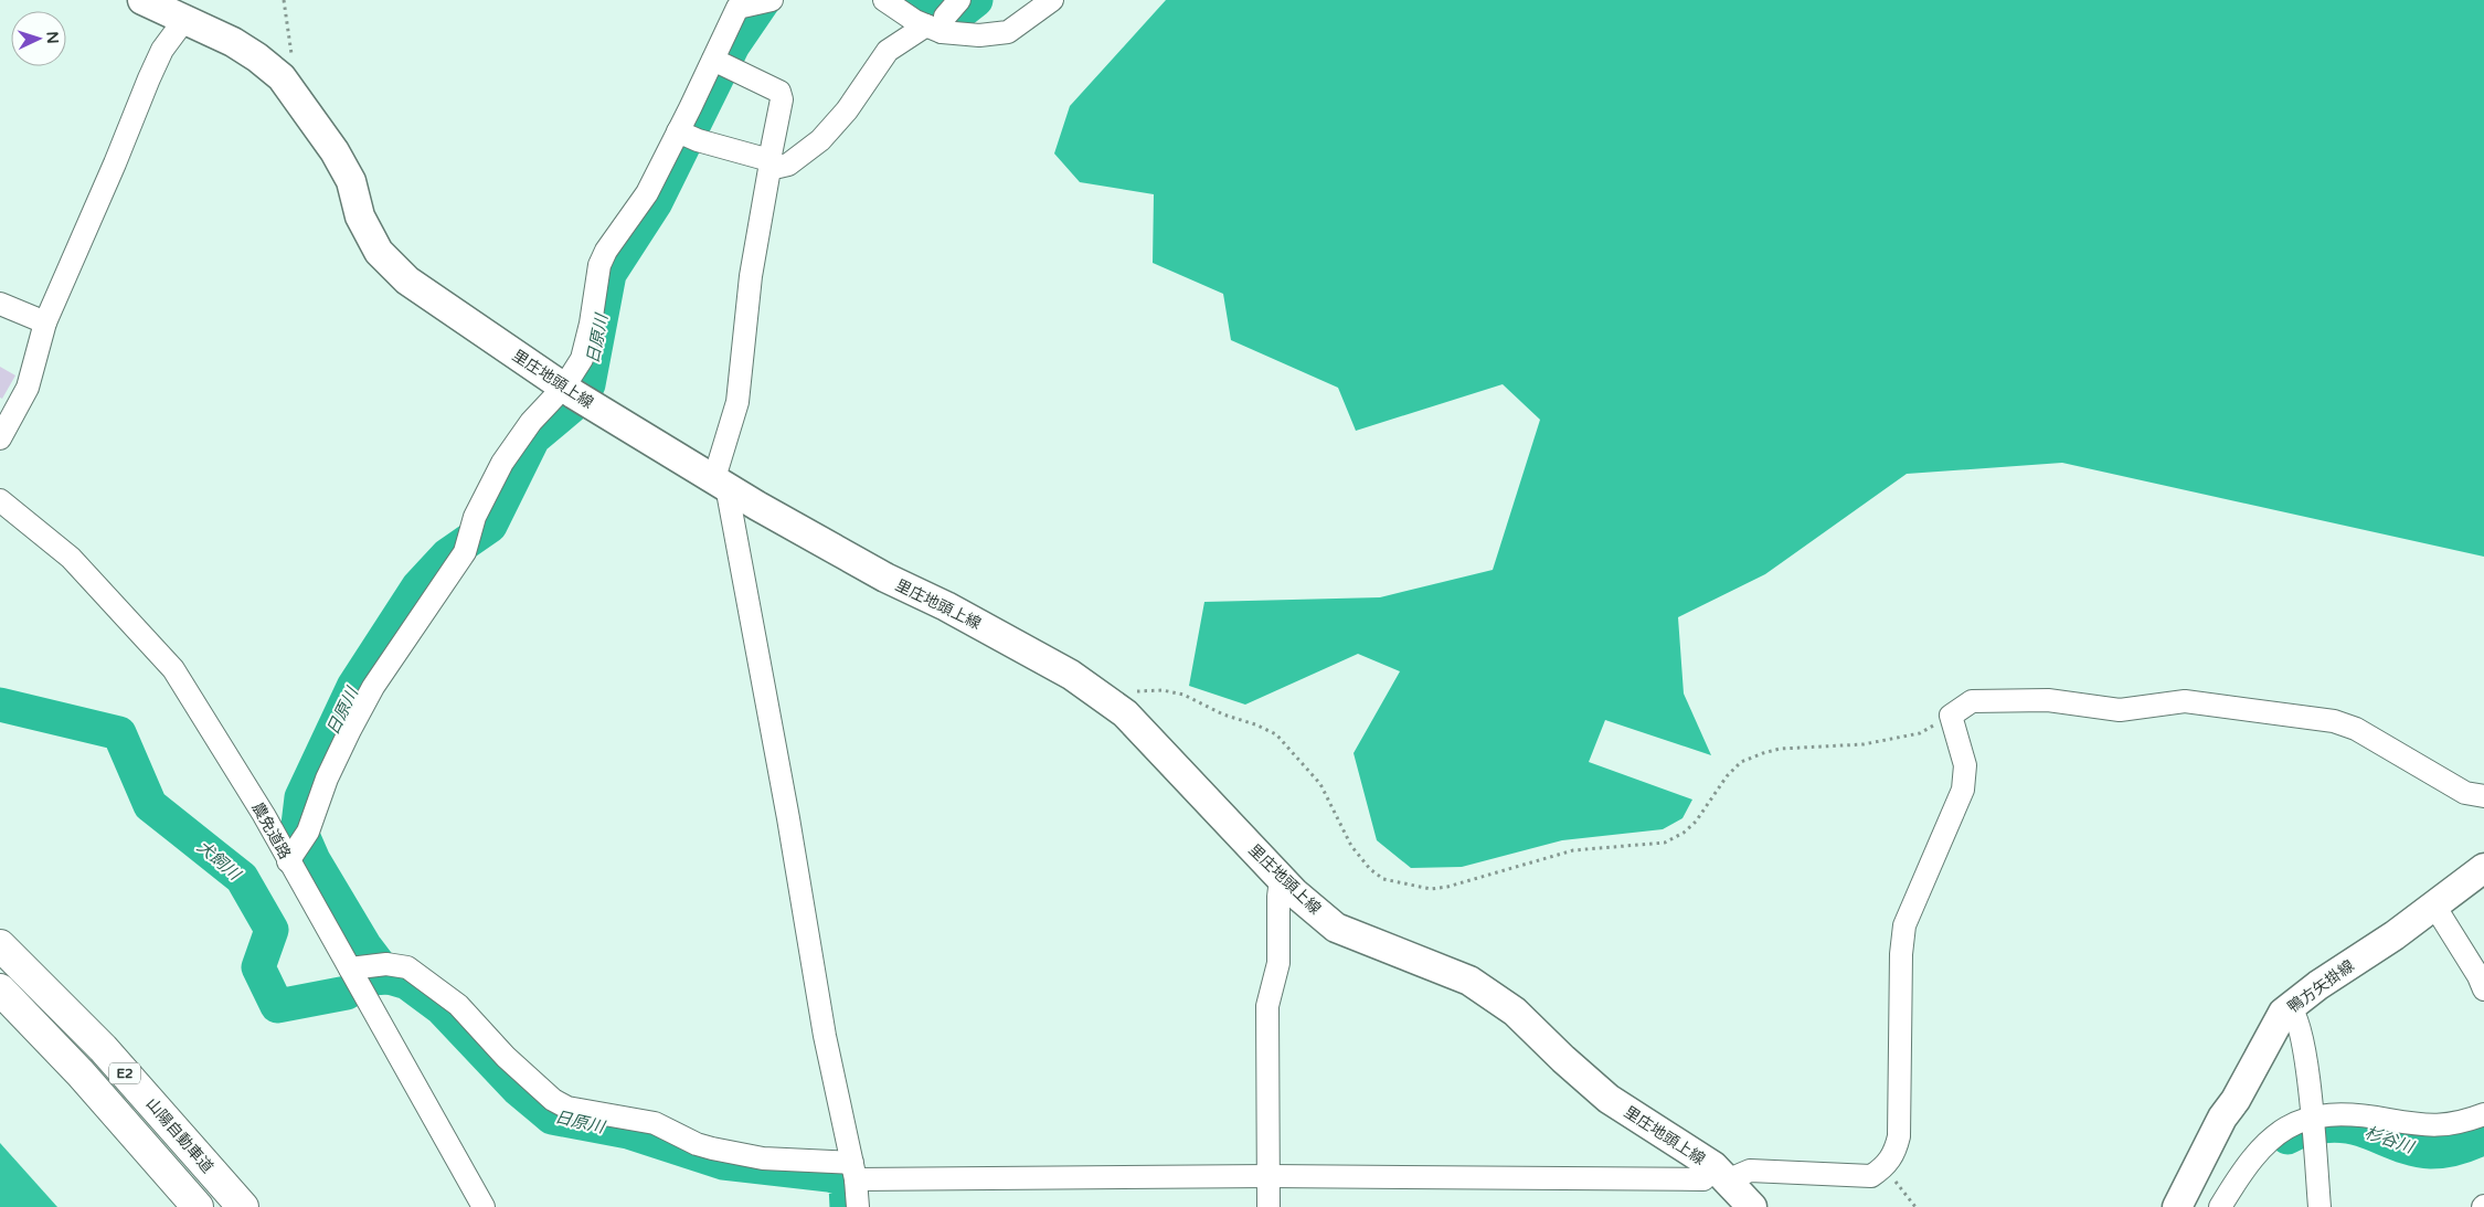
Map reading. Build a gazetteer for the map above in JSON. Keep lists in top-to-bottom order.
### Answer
{
  "streets": {
    "highway": ["E2", "山陽自動車道"],
    "main road": ["里庄地頭上線", "鴨方矢掛線"],
    "street": ["農免道路"]
  },
  "water": ["日原川", "犬飼川", "杉谷川"],
  "north": "right"
}
